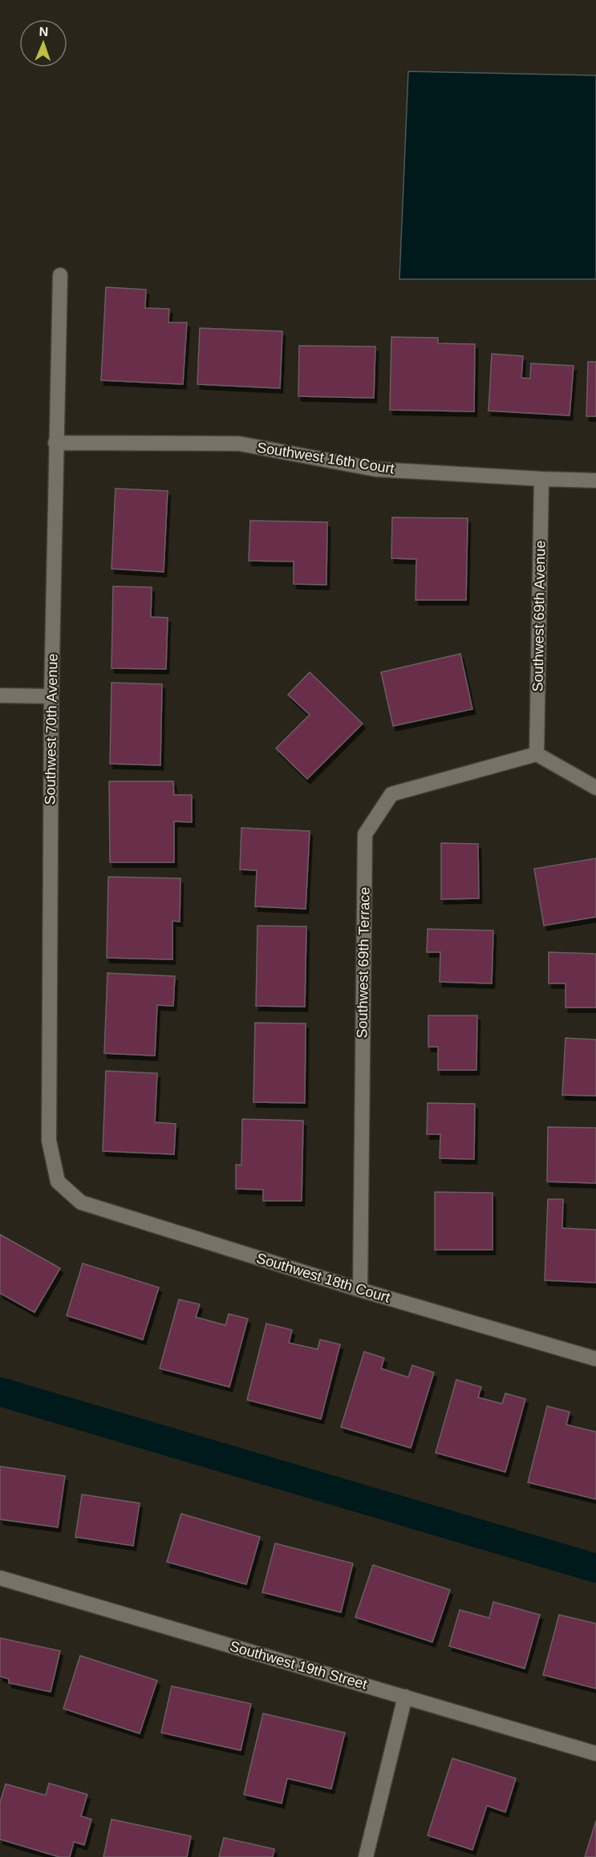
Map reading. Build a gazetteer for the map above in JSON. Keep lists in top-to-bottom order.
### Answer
{
  "streets": {
    "street": [
      "Southwest 16th Court",
      "Southwest 69th Avenue",
      "Southwest 70th Avenue",
      "Southwest 69th Terrace",
      "Southwest 18th Court",
      "Southwest 19th Street"
    ]
  },
  "crossings": [
    ["Southwest 16th Court", "Southwest 69th Avenue"],
    ["Southwest 16th Court", "Southwest 70th Avenue"],
    ["Southwest 69th Avenue", "Southwest 69th Terrace"],
    ["Southwest 70th Avenue", "Southwest 18th Court"],
    ["Southwest 69th Terrace", "Southwest 18th Court"]
  ],
  "north": "top"
}
